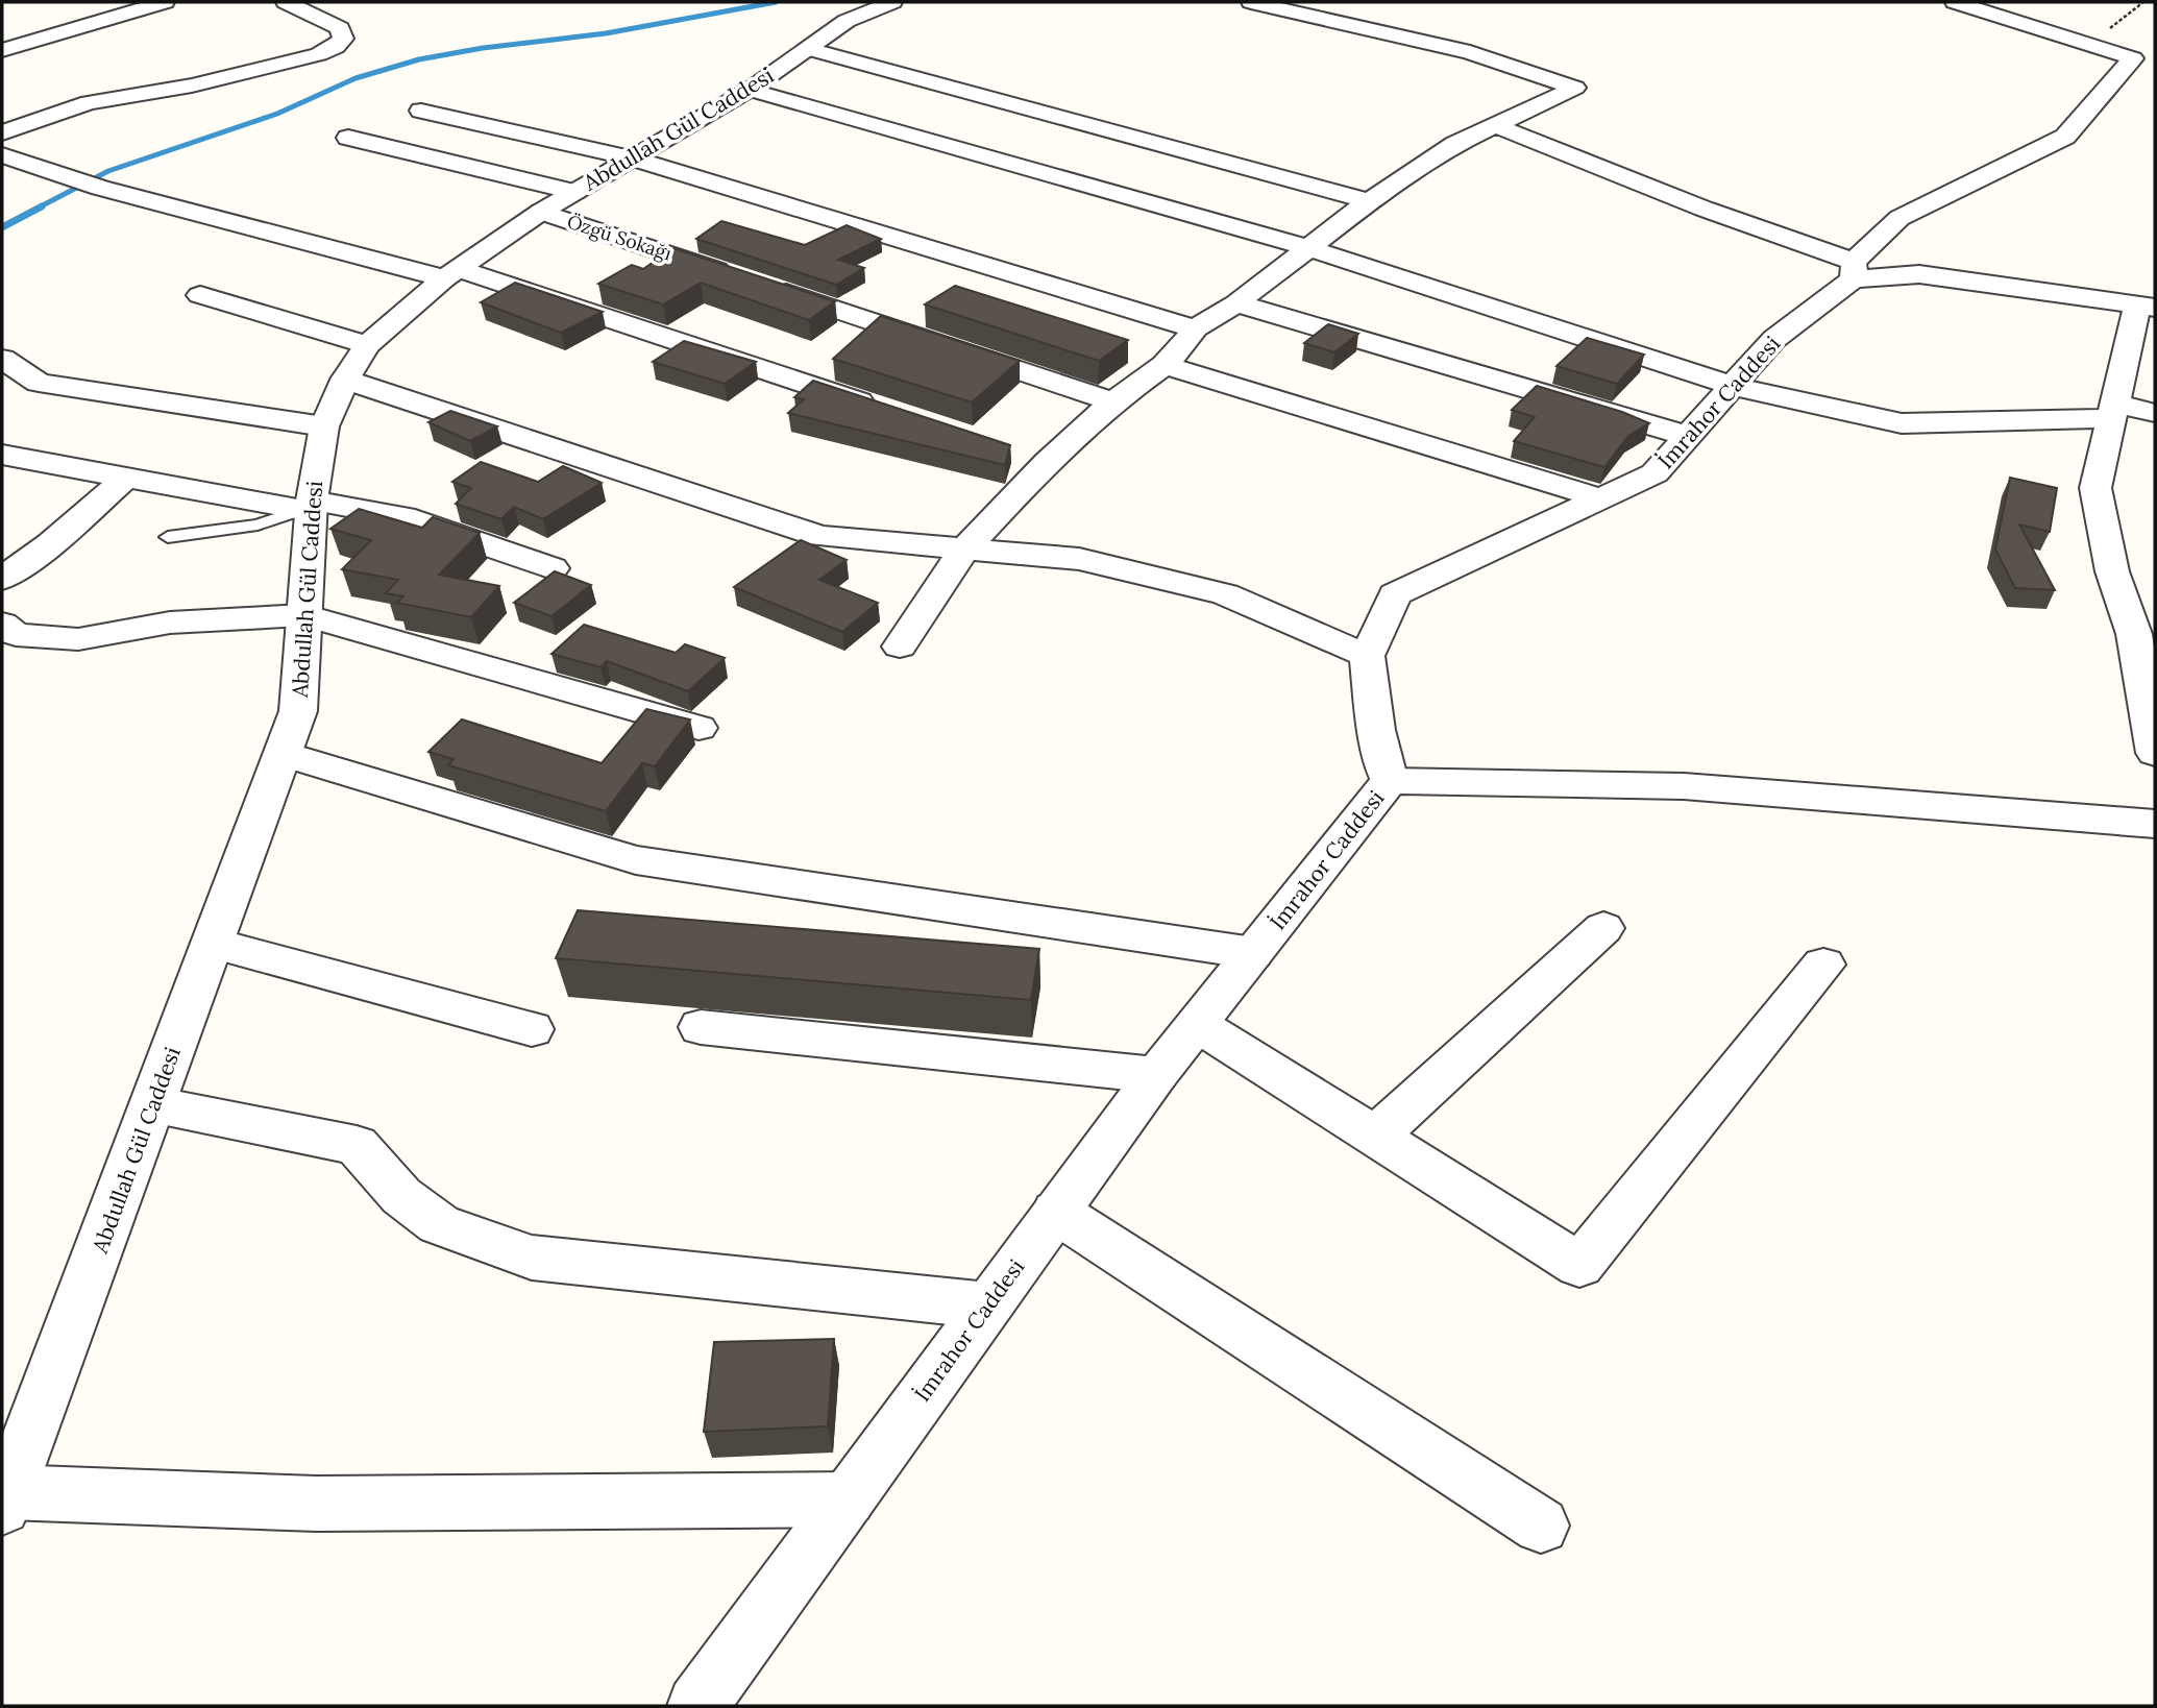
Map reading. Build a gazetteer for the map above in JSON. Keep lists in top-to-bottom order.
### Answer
{
  "streets": {
    "street": ["Abdullah Gül Caddesi", "Özgü Sokağı", "İmrahor Caddesi"]
  },
  "crossings": [
    ["Abdullah Gül Caddesi", "Özgü Sokağı"]
  ]
}
